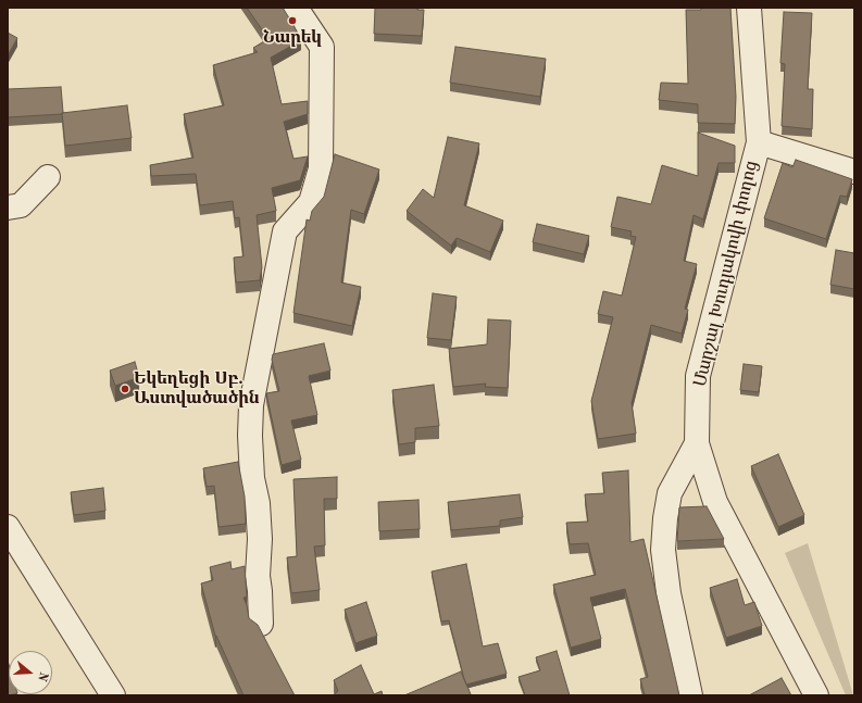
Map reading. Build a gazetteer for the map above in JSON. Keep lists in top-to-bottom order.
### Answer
{
  "streets": {
    "street": ["Մարշալ Խուդյակովի փողոց"]
  },
  "places": ["Նարեկ", "Եկեղեցի Սբ. Աստվածածին"],
  "north": "right"
}
